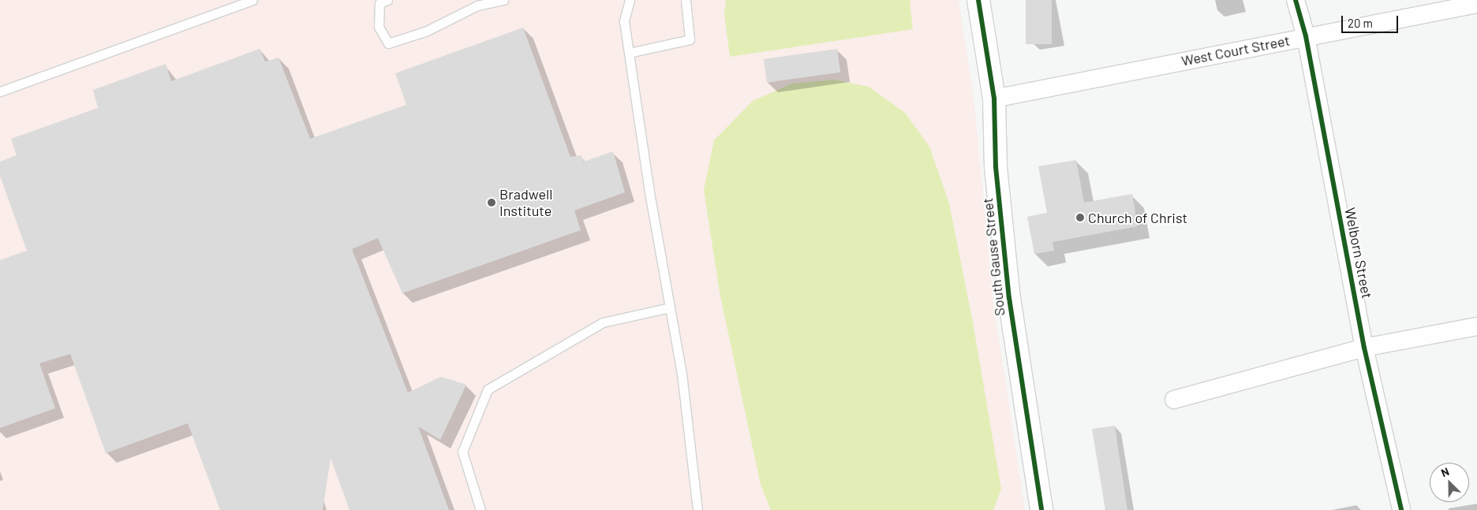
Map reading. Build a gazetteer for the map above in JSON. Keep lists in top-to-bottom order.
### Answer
{
  "streets": {
    "street": ["West Court Street", "Welborn Street", "South Gause Street"]
  },
  "crossings": [
    ["West Court Street", "Welborn Street"],
    ["West Court Street", "South Gause Street"]
  ],
  "places": ["Bradwell Institute", "Church of Christ"],
  "scale_bar": "20 m",
  "north": "top left"
}
